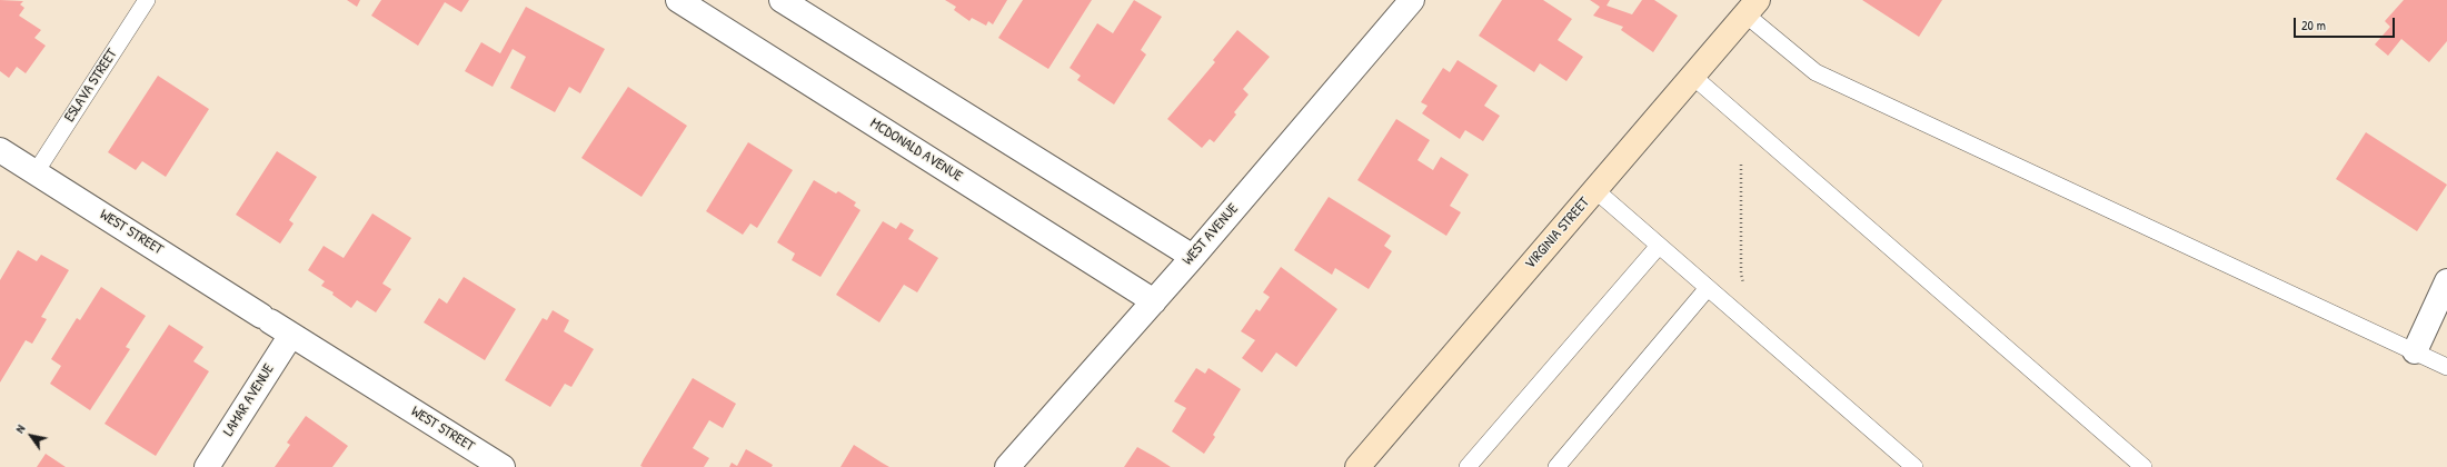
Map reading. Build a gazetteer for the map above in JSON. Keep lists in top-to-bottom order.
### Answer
{
  "streets": {
    "street": [
      "MCDONALD AVENUE",
      "WEST STREET",
      "VIRGINIA STREET",
      "WEST AVENUE",
      "LAMAR AVENUE"
    ],
    "lane": ["ESLAVA STREET"]
  },
  "crossings": [
    ["ESLAVA STREET", "WEST STREET"],
    ["MCDONALD AVENUE", "WEST AVENUE"],
    ["WEST STREET", "LAMAR AVENUE"]
  ],
  "scale_bar": "20 m",
  "north": "top left"
}
